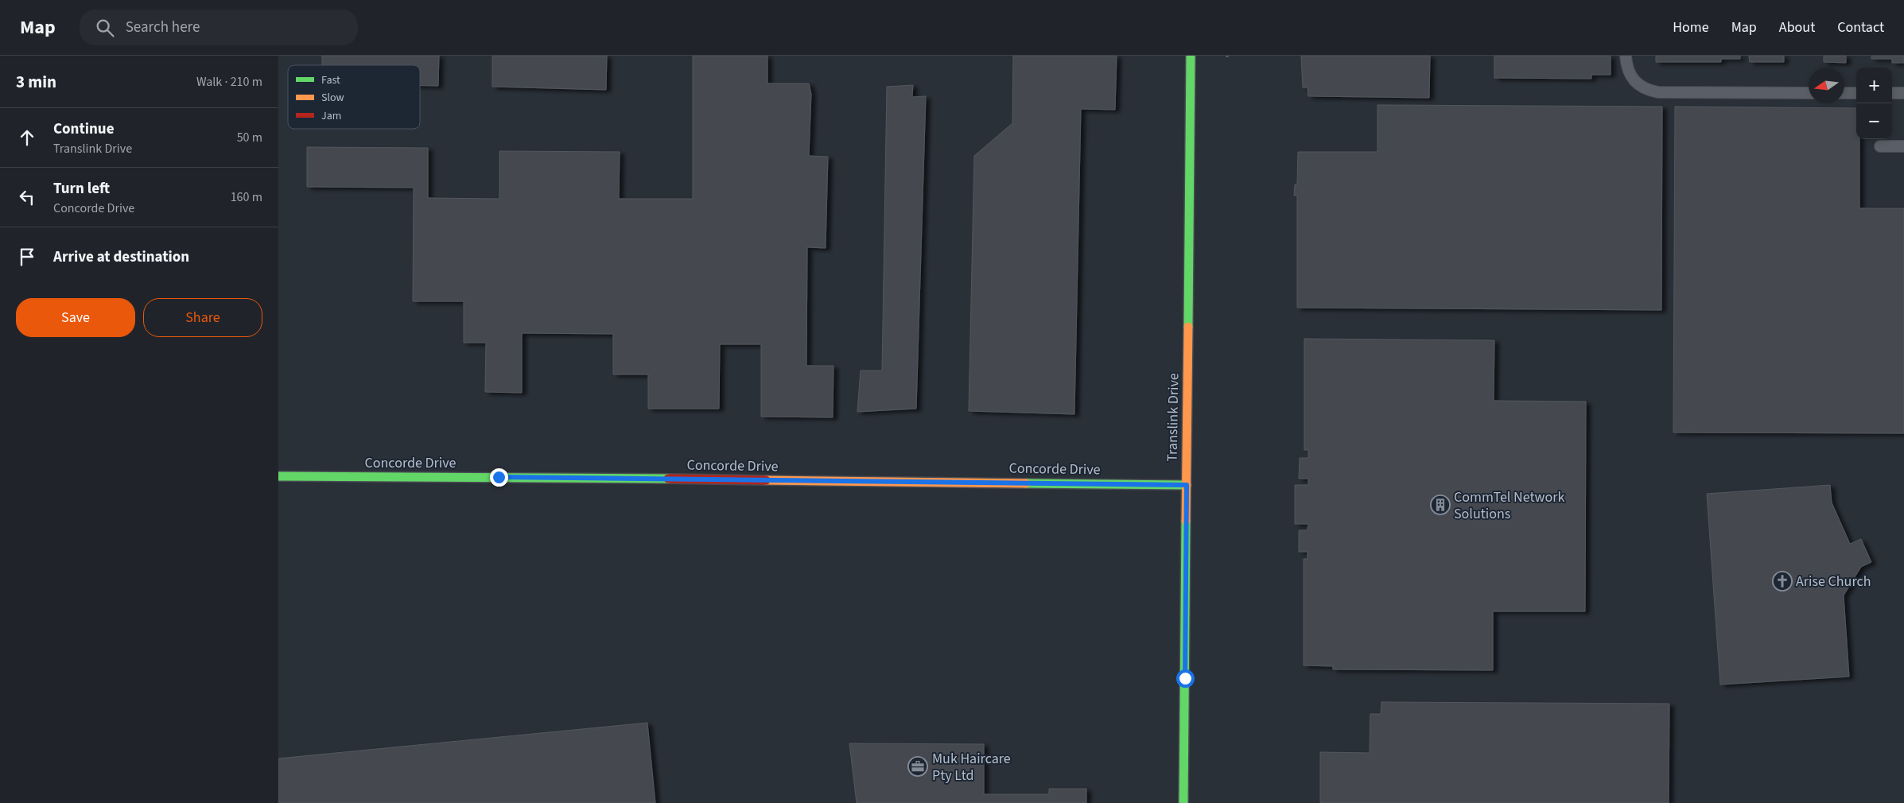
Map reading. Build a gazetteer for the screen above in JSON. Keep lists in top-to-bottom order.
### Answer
{
  "streets": {
    "street": ["Translink Drive", "Concorde Drive"]
  },
  "crossings": [
    ["Translink Drive", "Concorde Drive"]
  ],
  "places": {
    "building": ["CommTel Network Solutions"],
    "church": ["Arise Church"],
    "office": ["Muk Haircare Pty Ltd"]
  },
  "legend": ["Fast", "Slow", "Jam"],
  "north": "left",
  "page": {
    "header": "Map",
    "search": "Search here",
    "nav": [
      "Home",
      "Map",
      "About",
      "Contact"
    ],
    "heading": ["3 min", "Walk · 210 m"],
    "map_buttons": ["+", "−"],
    "list": [
      ["Continue", "Translink Drive", "50 m"],
      ["Turn left", "Concorde Drive", "160 m"],
      "Arrive at destination"
    ],
    "buttons": ["Save", "Share"]
  }
}
